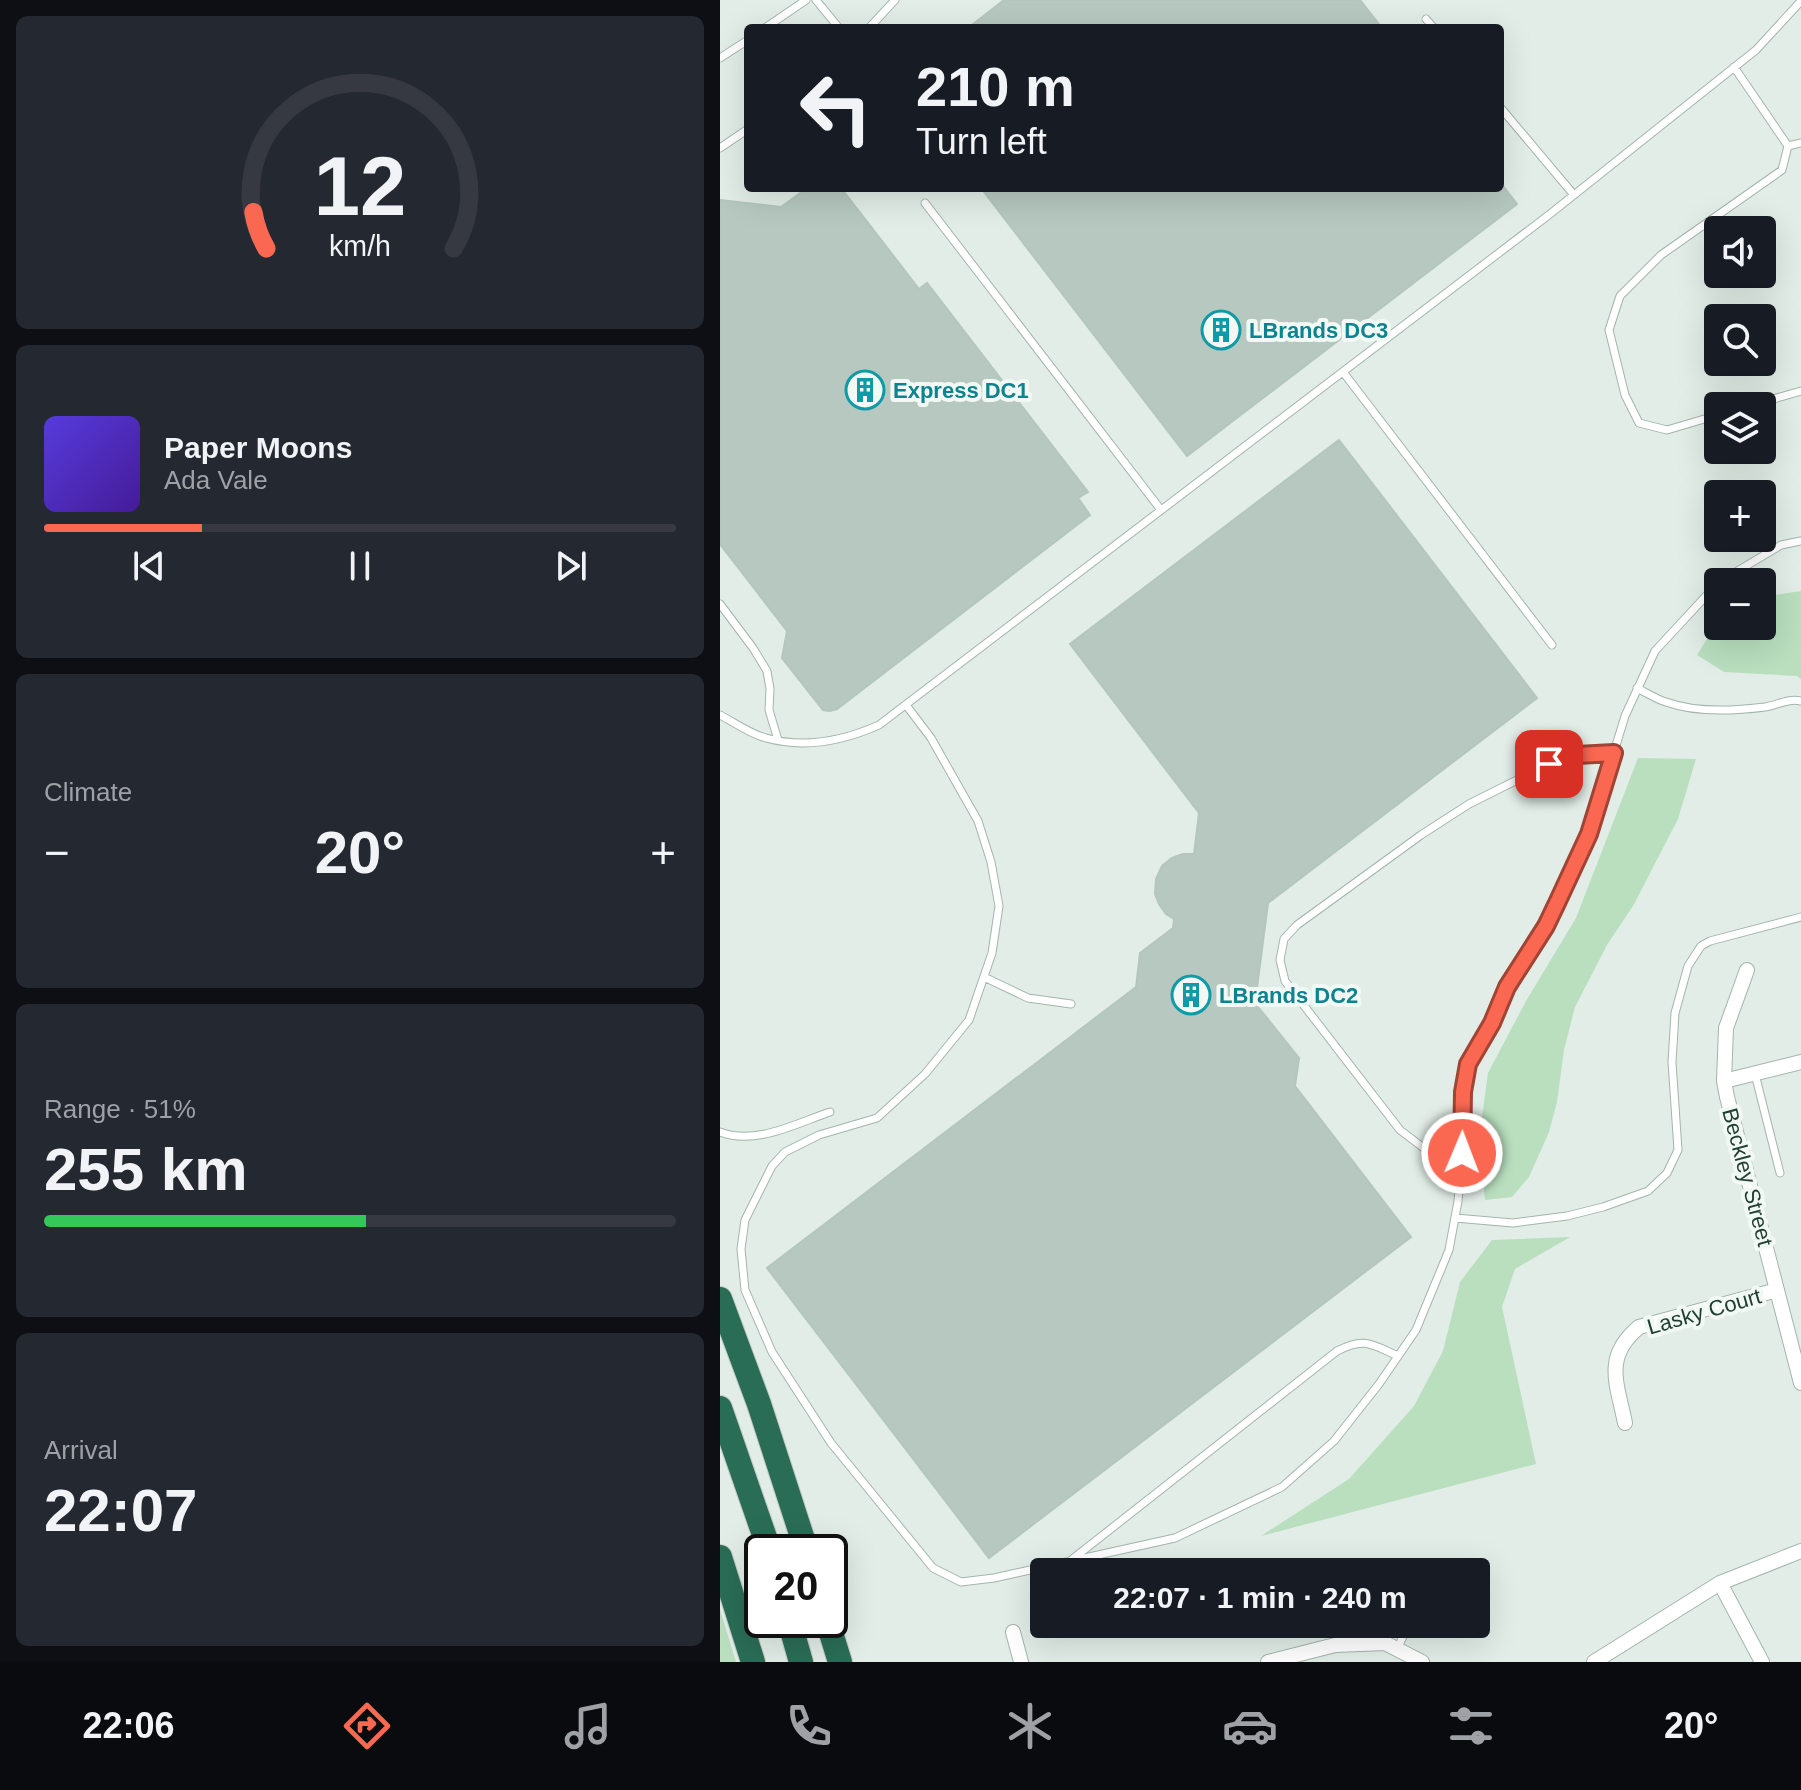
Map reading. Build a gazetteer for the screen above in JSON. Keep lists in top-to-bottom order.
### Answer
{
  "streets": {
    "street": ["Beckley Street", "Lasky Court"]
  },
  "crossings": [
    ["Beckley Street", "Lasky Court"]
  ],
  "places": {
    "building": ["LBrands DC3", "Express DC1", "LBrands DC2"]
  },
  "page": {
    "turn": ["210 m", "Turn left"],
    "map_buttons": ["+", "−"],
    "song": ["Paper Moons", "Ada Vale"],
    "tile": [
      "Climate",
      ["Range · 51%", "255 km"],
      ["Arrival", "22:07"]
    ],
    "heat": ["−", "20°", "+"],
    "limit": "20",
    "trip": "22:07 · 1 min · 240 m",
    "tabs": ["22:06", "20°"],
    "gauge": ["12", "km/h"]
  }
}
